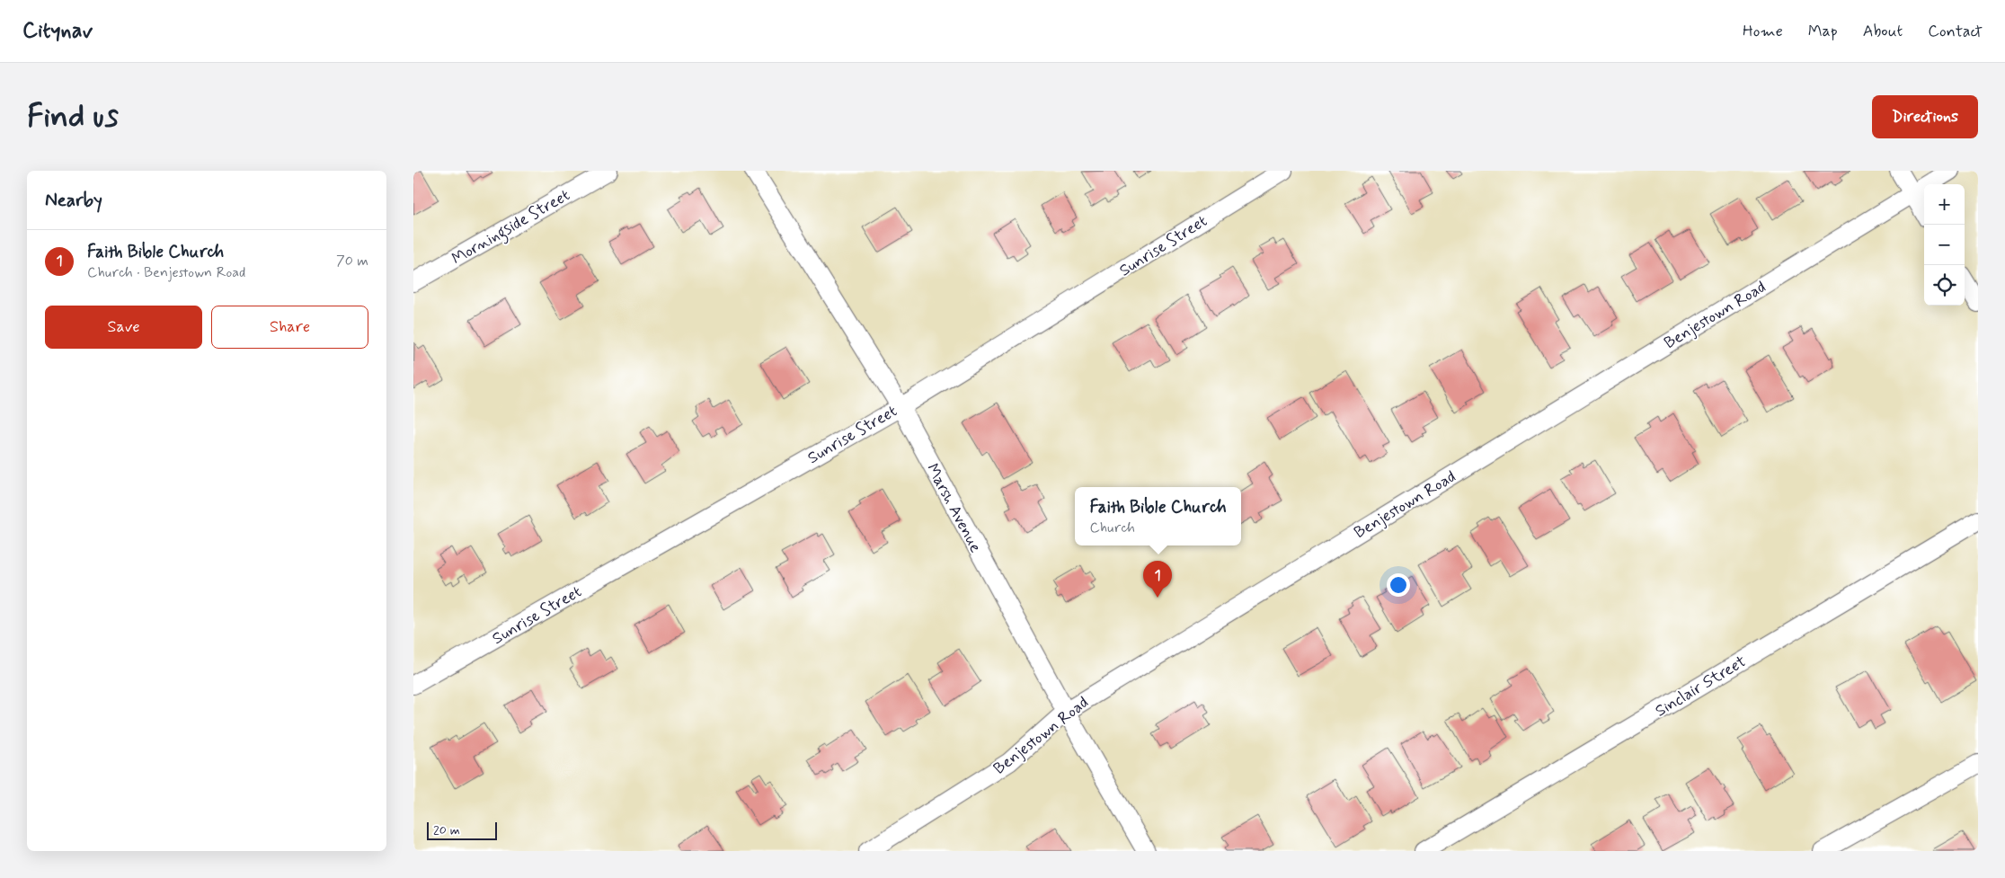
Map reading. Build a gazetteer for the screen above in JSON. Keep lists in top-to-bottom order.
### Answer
{
  "streets": {
    "street": [
      "Morningside Street",
      "Sunrise Street",
      "Benjestown Road",
      "Marsh Avenue",
      "Sinclair Street"
    ]
  },
  "crossings": [
    ["Sunrise Street", "Marsh Avenue"],
    ["Benjestown Road", "Marsh Avenue"]
  ],
  "scale_bar": "20 m",
  "page": {
    "header": "Citynav",
    "nav": [
      "Home",
      "Map",
      "About",
      "Contact"
    ],
    "buttons": [
      "Directions",
      ["Save", "Share"]
    ],
    "title": "Find us",
    "heading": "Nearby",
    "map_buttons": ["+", "−"],
    "list": [
      {
        "mark": "1",
        "name": "Faith Bible Church",
        "note": "Church · Benjestown Road",
        "value": "70 m"
      }
    ],
    "popup": ["Faith Bible Church", "Church"],
    "pins": "1",
    "scale": "20 m"
  }
}
